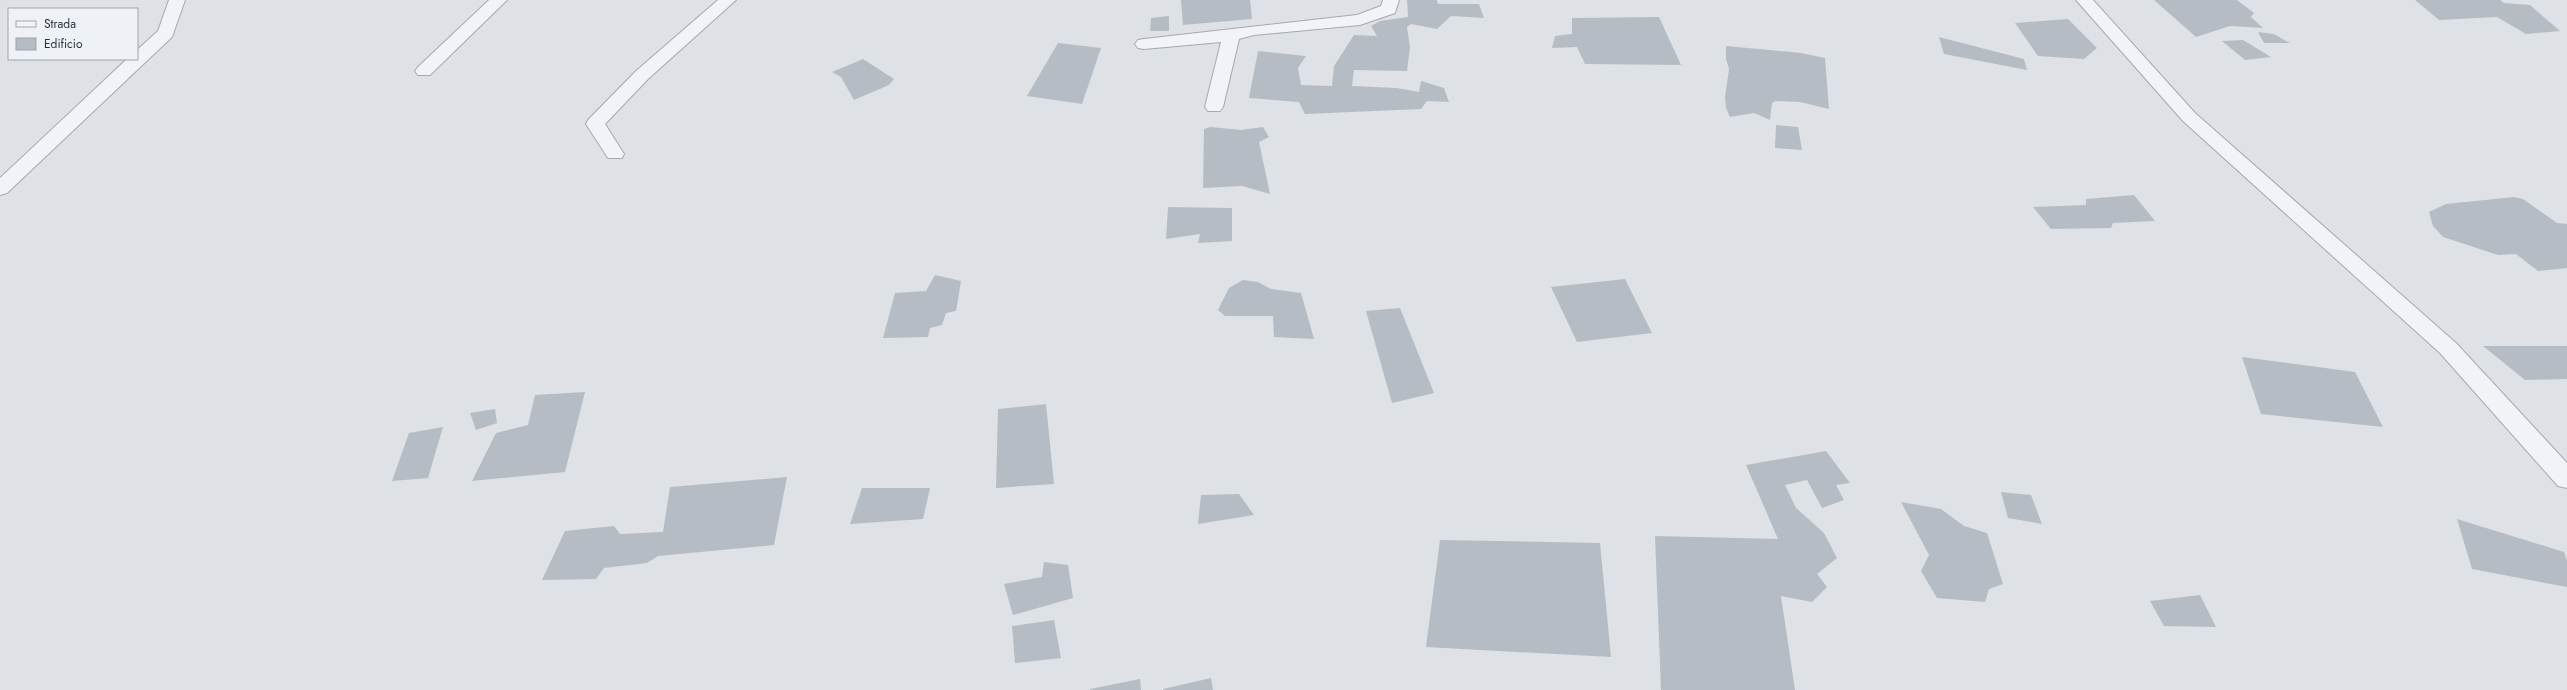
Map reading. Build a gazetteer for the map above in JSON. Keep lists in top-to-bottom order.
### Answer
{
  "legend": ["Strada", "Edificio"]
}
